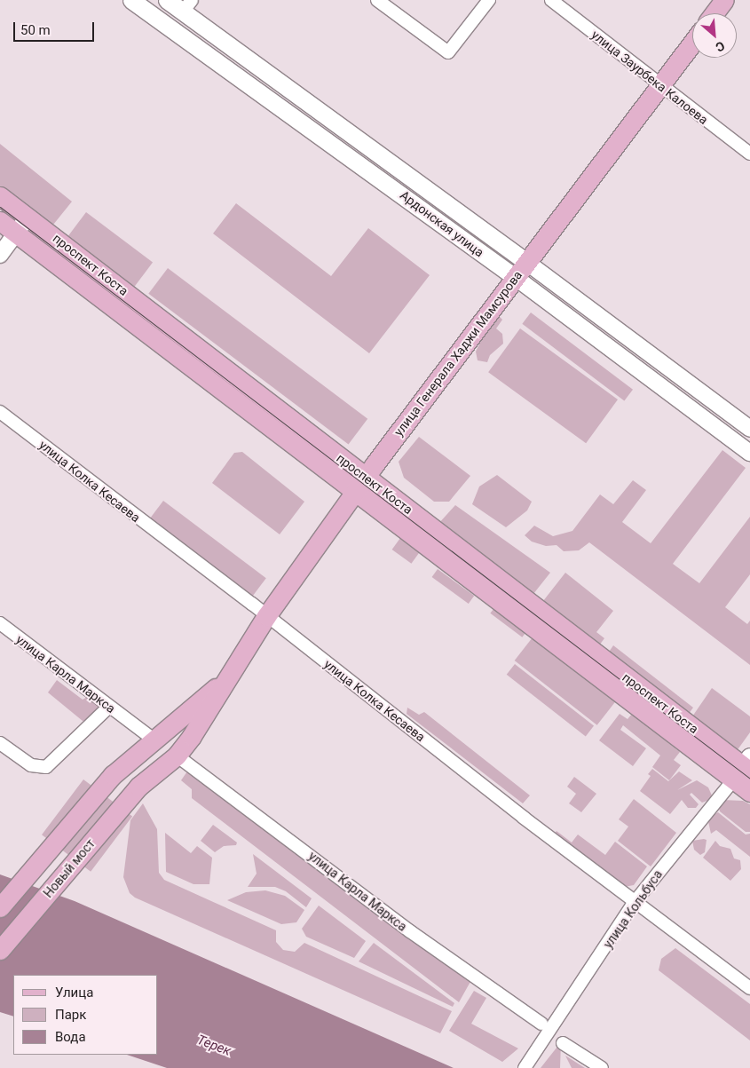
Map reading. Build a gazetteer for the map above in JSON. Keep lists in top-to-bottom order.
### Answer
{
  "streets": {
    "main road": [
      "Ардонская улица",
      "проспект Коста",
      "улица Генерала Хаджи Мамсурова",
      "Новый мост"
    ],
    "street": [
      "улица Заурбека Калоева",
      "улица Колка Кесаева",
      "улица Карла Маркса",
      "улица Кольбуса"
    ]
  },
  "crossings": [
    ["улица Заурбека Калоева", "улица Генерала Хаджи Мамсурова"],
    ["Ардонская улица", "улица Генерала Хаджи Мамсурова"],
    ["проспект Коста", "улица Генерала Хаджи Мамсурова"],
    ["проспект Коста", "улица Кольбуса"],
    ["улица Генерала Хаджи Мамсурова", "улица Колка Кесаева"],
    ["улица Генерала Хаджи Мамсурова", "улица Карла Маркса"],
    ["улица Генерала Хаджи Мамсурова", "Новый мост"],
    ["улица Колка Кесаева", "улица Кольбуса"]
  ],
  "water": ["Терек"],
  "legend": ["Улица", "Парк", "Вода"],
  "scale_bar": "50 m",
  "north": "bottom right"
}
